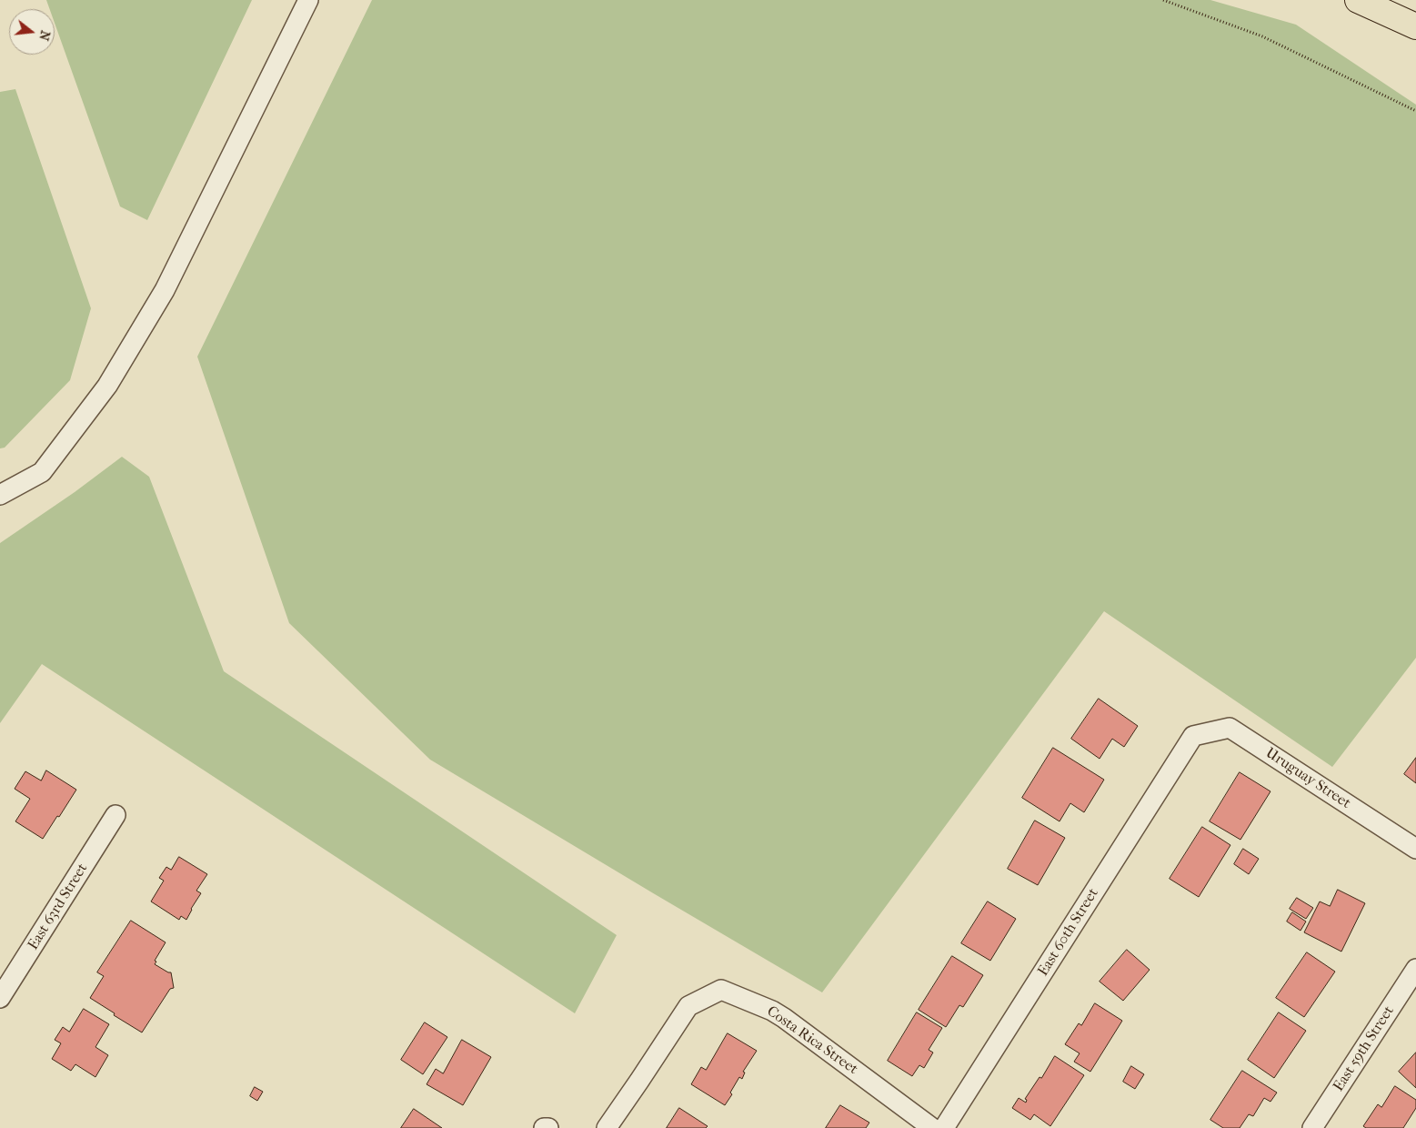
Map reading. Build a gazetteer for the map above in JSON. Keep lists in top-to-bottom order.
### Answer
{
  "streets": {
    "street": [
      "Uruguay Street",
      "East 63rd Street",
      "East 60th Street",
      "Costa Rica Street",
      "East 59th Street"
    ]
  },
  "crossings": [
    ["Uruguay Street", "East 60th Street"]
  ],
  "north": "right"
}
